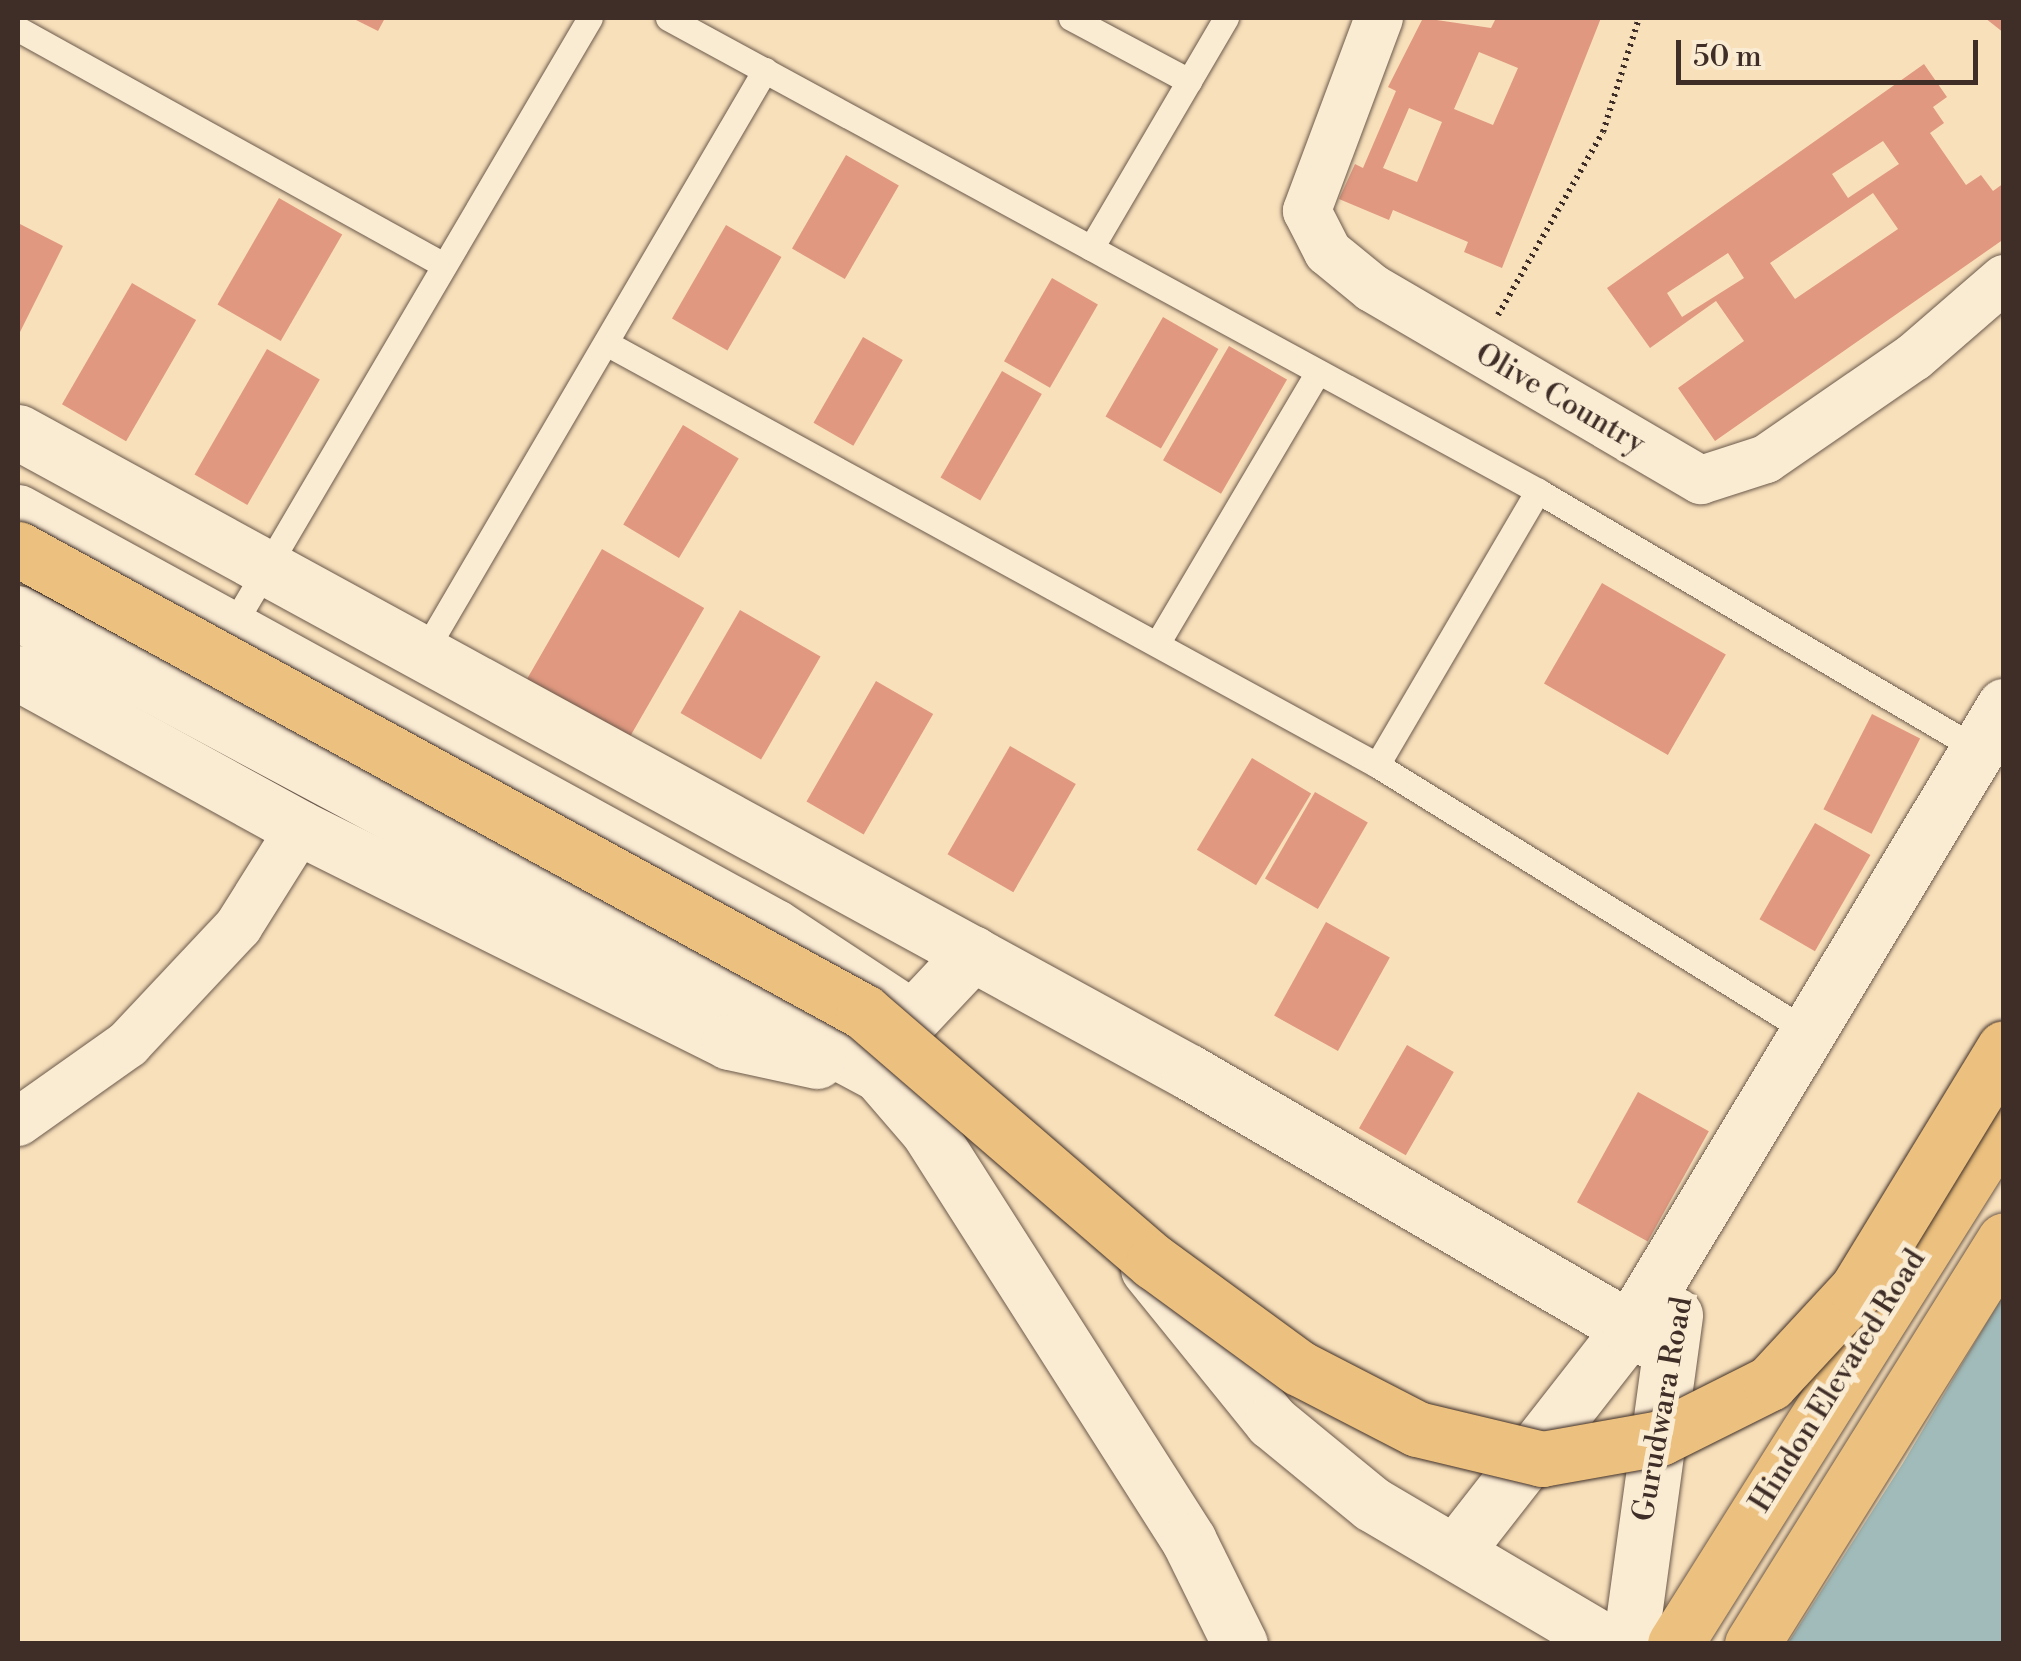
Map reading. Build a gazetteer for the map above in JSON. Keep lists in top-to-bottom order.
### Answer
{
  "streets": {
    "highway": ["Hindon Elevated Road"],
    "main road": ["Gurudwara Road"],
    "street": ["Olive Country"]
  },
  "scale_bar": "50 m"
}
